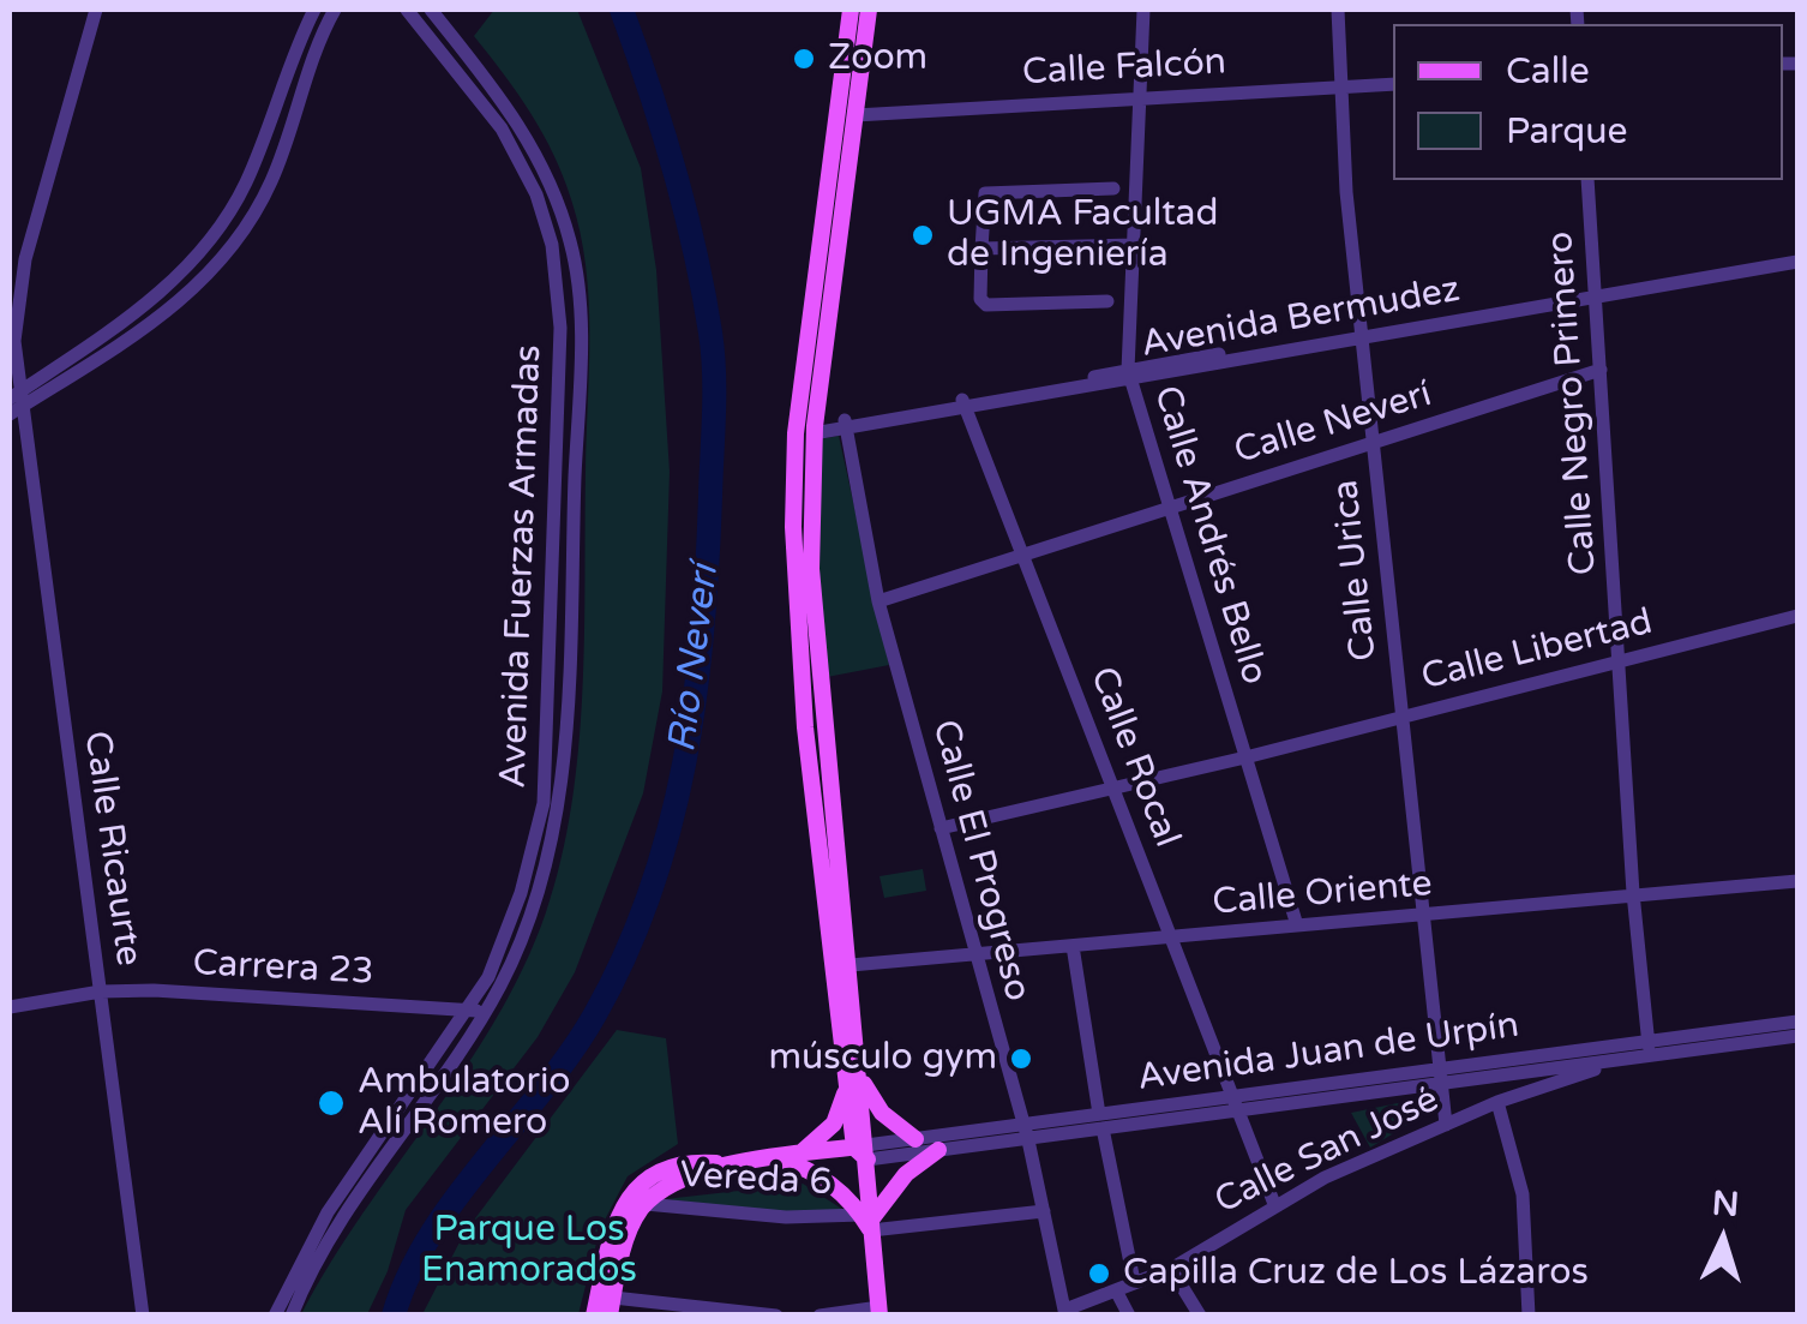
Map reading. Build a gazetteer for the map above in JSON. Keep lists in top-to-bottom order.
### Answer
{
  "streets": {
    "street": [
      "Calle Falcón",
      "Avenida Bermudez",
      "Calle Negro Primero",
      "Calle Neverí",
      "Calle Andrés Bello",
      "Avenida Fuerzas Armadas",
      "Calle Urica",
      "Calle Libertad",
      "Calle Rocal",
      "Calle Ricaurte",
      "Calle El Progreso",
      "Calle Oriente",
      "Carrera 23",
      "Avenida Juan de Urpín",
      "Calle San José",
      "Vereda 6"
    ]
  },
  "crossings": [
    ["Calle Falcón", "Calle Andrés Bello"],
    ["Calle Falcón", "Calle Urica"],
    ["Avenida Bermudez", "Calle Negro Primero"],
    ["Avenida Bermudez", "Calle Andrés Bello"],
    ["Avenida Bermudez", "Calle Urica"],
    ["Avenida Bermudez", "Calle Rocal"],
    ["Avenida Bermudez", "Calle El Progreso"],
    ["Calle Negro Primero", "Calle Neverí"],
    ["Calle Negro Primero", "Calle Libertad"],
    ["Calle Negro Primero", "Calle Oriente"],
    ["Calle Negro Primero", "Avenida Juan de Urpín"],
    ["Calle Neverí", "Calle Andrés Bello"],
    ["Calle Neverí", "Calle Urica"],
    ["Calle Neverí", "Calle Rocal"],
    ["Calle Neverí", "Calle El Progreso"],
    ["Calle Andrés Bello", "Calle Libertad"],
    ["Calle Andrés Bello", "Calle Oriente"],
    ["Avenida Fuerzas Armadas", "Carrera 23"],
    ["Calle Urica", "Calle Libertad"],
    ["Calle Urica", "Calle Oriente"],
    ["Calle Urica", "Avenida Juan de Urpín"],
    ["Calle Urica", "Calle San José"],
    ["Calle Libertad", "Calle Rocal"],
    ["Calle Libertad", "Calle El Progreso"],
    ["Calle Rocal", "Calle Oriente"],
    ["Calle Rocal", "Avenida Juan de Urpín"],
    ["Calle Rocal", "Calle San José"],
    ["Calle Ricaurte", "Carrera 23"],
    ["Calle El Progreso", "Calle Oriente"],
    ["Calle El Progreso", "Avenida Juan de Urpín"],
    ["Calle El Progreso", "Calle San José"],
    ["Calle El Progreso", "Vereda 6"],
    ["Avenida Juan de Urpín", "Calle San José"]
  ],
  "water": ["Río Neverí"],
  "parks": ["Parque Los Enamorados"],
  "places": [
    "Zoom",
    "UGMA Facultad de Ingeniería",
    "músculo gym",
    "Ambulatorio Alí Romero",
    "Capilla Cruz de Los Lázaros"
  ],
  "legend": ["Calle", "Parque"],
  "north": "top"
}
